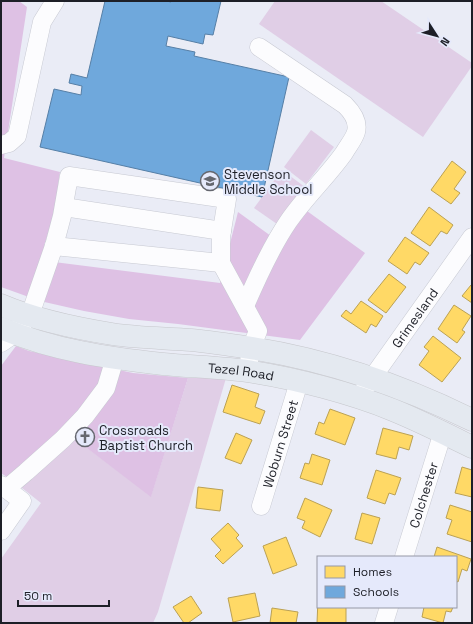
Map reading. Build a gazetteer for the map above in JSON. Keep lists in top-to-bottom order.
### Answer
{
  "streets": {
    "main road": ["Tezel Road"],
    "street": ["Grimesland", "Woburn Street", "Colchester"]
  },
  "crossings": [
    ["Grimesland", "Tezel Road"],
    ["Tezel Road", "Woburn Street"],
    ["Tezel Road", "Colchester"]
  ],
  "places": {
    "school or university": ["Stevenson Middle School"],
    "church": ["Crossroads Baptist Church"]
  },
  "legend": ["Homes", "Schools"],
  "scale_bar": "50 m",
  "north": "bottom right"
}
